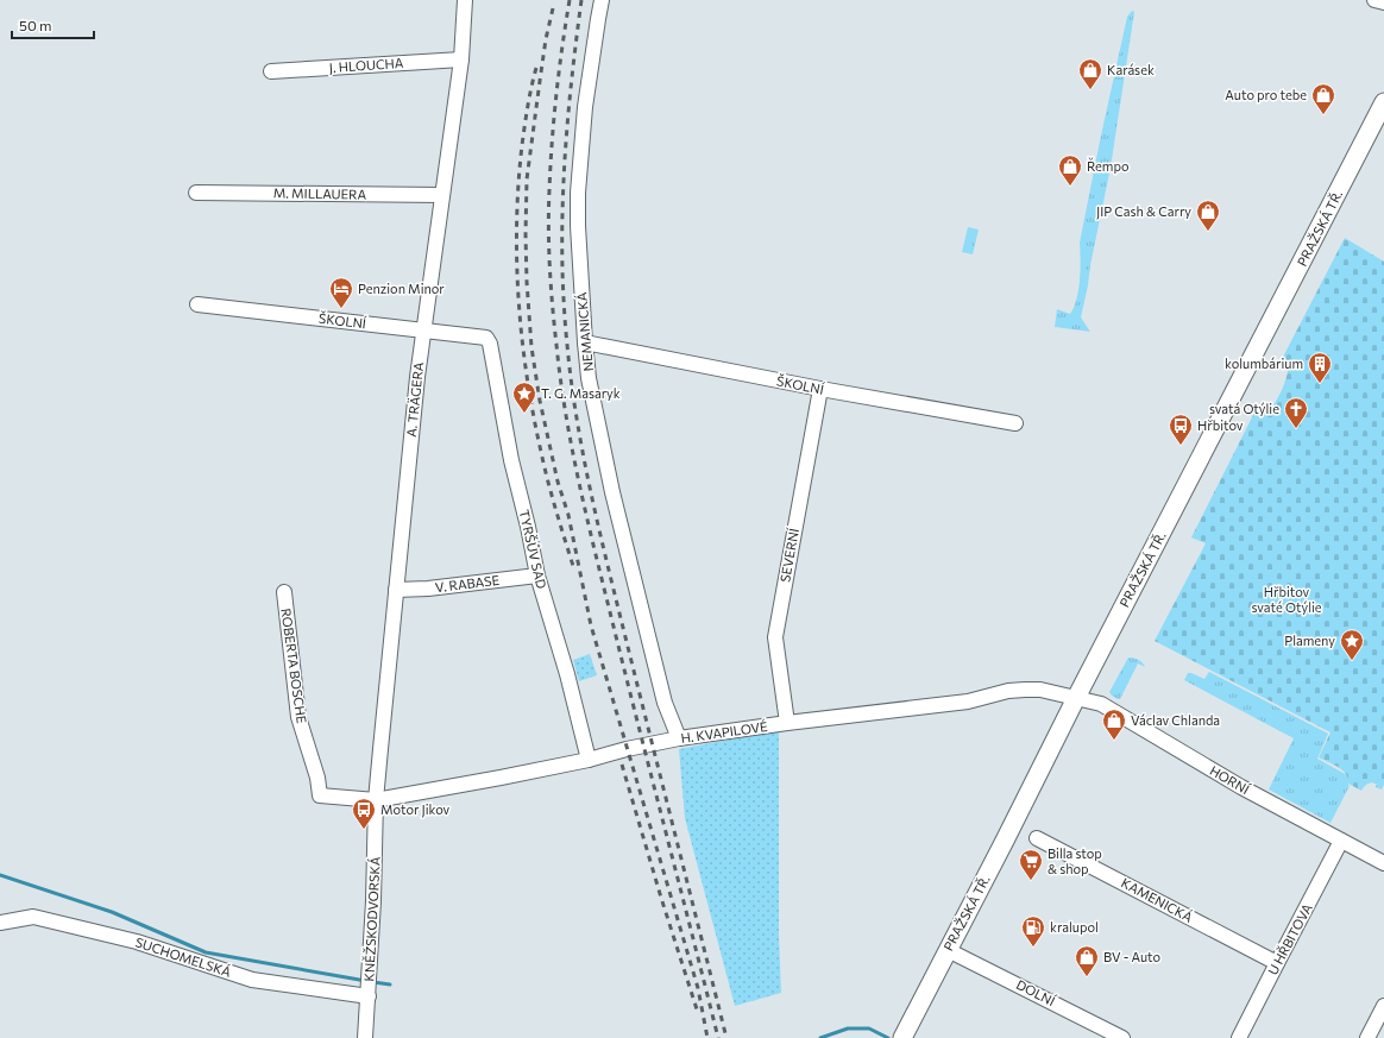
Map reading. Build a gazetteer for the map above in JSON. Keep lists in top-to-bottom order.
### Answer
{
  "streets": {
    "main road": ["PRAŽSKÁ TŘ."],
    "street": [
      "J. HLOUCHA",
      "M. MILLAUERA",
      "ŠKOLNÍ",
      "NEMANICKÁ",
      "A. TRÄGERA",
      "TYRŠŮV SAD",
      "SEVERNÍ",
      "V. RABASE",
      "ROBERTA BOSCHE",
      "H. KVAPILOVÉ",
      "HORNÍ",
      "KAMENICKÁ",
      "KNĚŽSKODVORSKÁ",
      "U HŘBITOVA",
      "SUCHOMELSKÁ",
      "DOLNÍ"
    ]
  },
  "crossings": [
    ["J. HLOUCHA", "A. TRÄGERA"],
    ["M. MILLAUERA", "A. TRÄGERA"],
    ["PRAŽSKÁ TŘ.", "H. KVAPILOVÉ"],
    ["PRAŽSKÁ TŘ.", "HORNÍ"],
    ["PRAŽSKÁ TŘ.", "DOLNÍ"],
    ["ŠKOLNÍ", "NEMANICKÁ"],
    ["ŠKOLNÍ", "A. TRÄGERA"],
    ["ŠKOLNÍ", "TYRŠŮV SAD"],
    ["ŠKOLNÍ", "SEVERNÍ"],
    ["NEMANICKÁ", "H. KVAPILOVÉ"],
    ["A. TRÄGERA", "V. RABASE"],
    ["A. TRÄGERA", "ROBERTA BOSCHE"],
    ["A. TRÄGERA", "H. KVAPILOVÉ"],
    ["A. TRÄGERA", "KNĚŽSKODVORSKÁ"],
    ["TYRŠŮV SAD", "V. RABASE"],
    ["TYRŠŮV SAD", "H. KVAPILOVÉ"],
    ["SEVERNÍ", "H. KVAPILOVÉ"],
    ["ROBERTA BOSCHE", "H. KVAPILOVÉ"],
    ["ROBERTA BOSCHE", "KNĚŽSKODVORSKÁ"],
    ["H. KVAPILOVÉ", "HORNÍ"],
    ["H. KVAPILOVÉ", "KNĚŽSKODVORSKÁ"],
    ["HORNÍ", "U HŘBITOVA"],
    ["KAMENICKÁ", "U HŘBITOVA"],
    ["KNĚŽSKODVORSKÁ", "SUCHOMELSKÁ"]
  ],
  "parks": ["Hřbitov svaté Otýlie"],
  "places": {
    "shop": [
      "Karásek",
      "Auto pro tebe",
      "Řempo",
      "JIP Cash & Carry",
      "Václav Chlanda",
      "BV - Auto"
    ],
    "hotel": ["Penzion Minor"],
    "building": ["kolumbárium"],
    "place": ["T. G. Masaryk", "Plameny"],
    "church": ["svatá Otýlie"],
    "bus stop": ["Hřbitov", "Motor Jikov"],
    "supermarket": ["Billa stop & shop"],
    "fuel station": ["kralupol"]
  },
  "scale_bar": "50 m"
}
